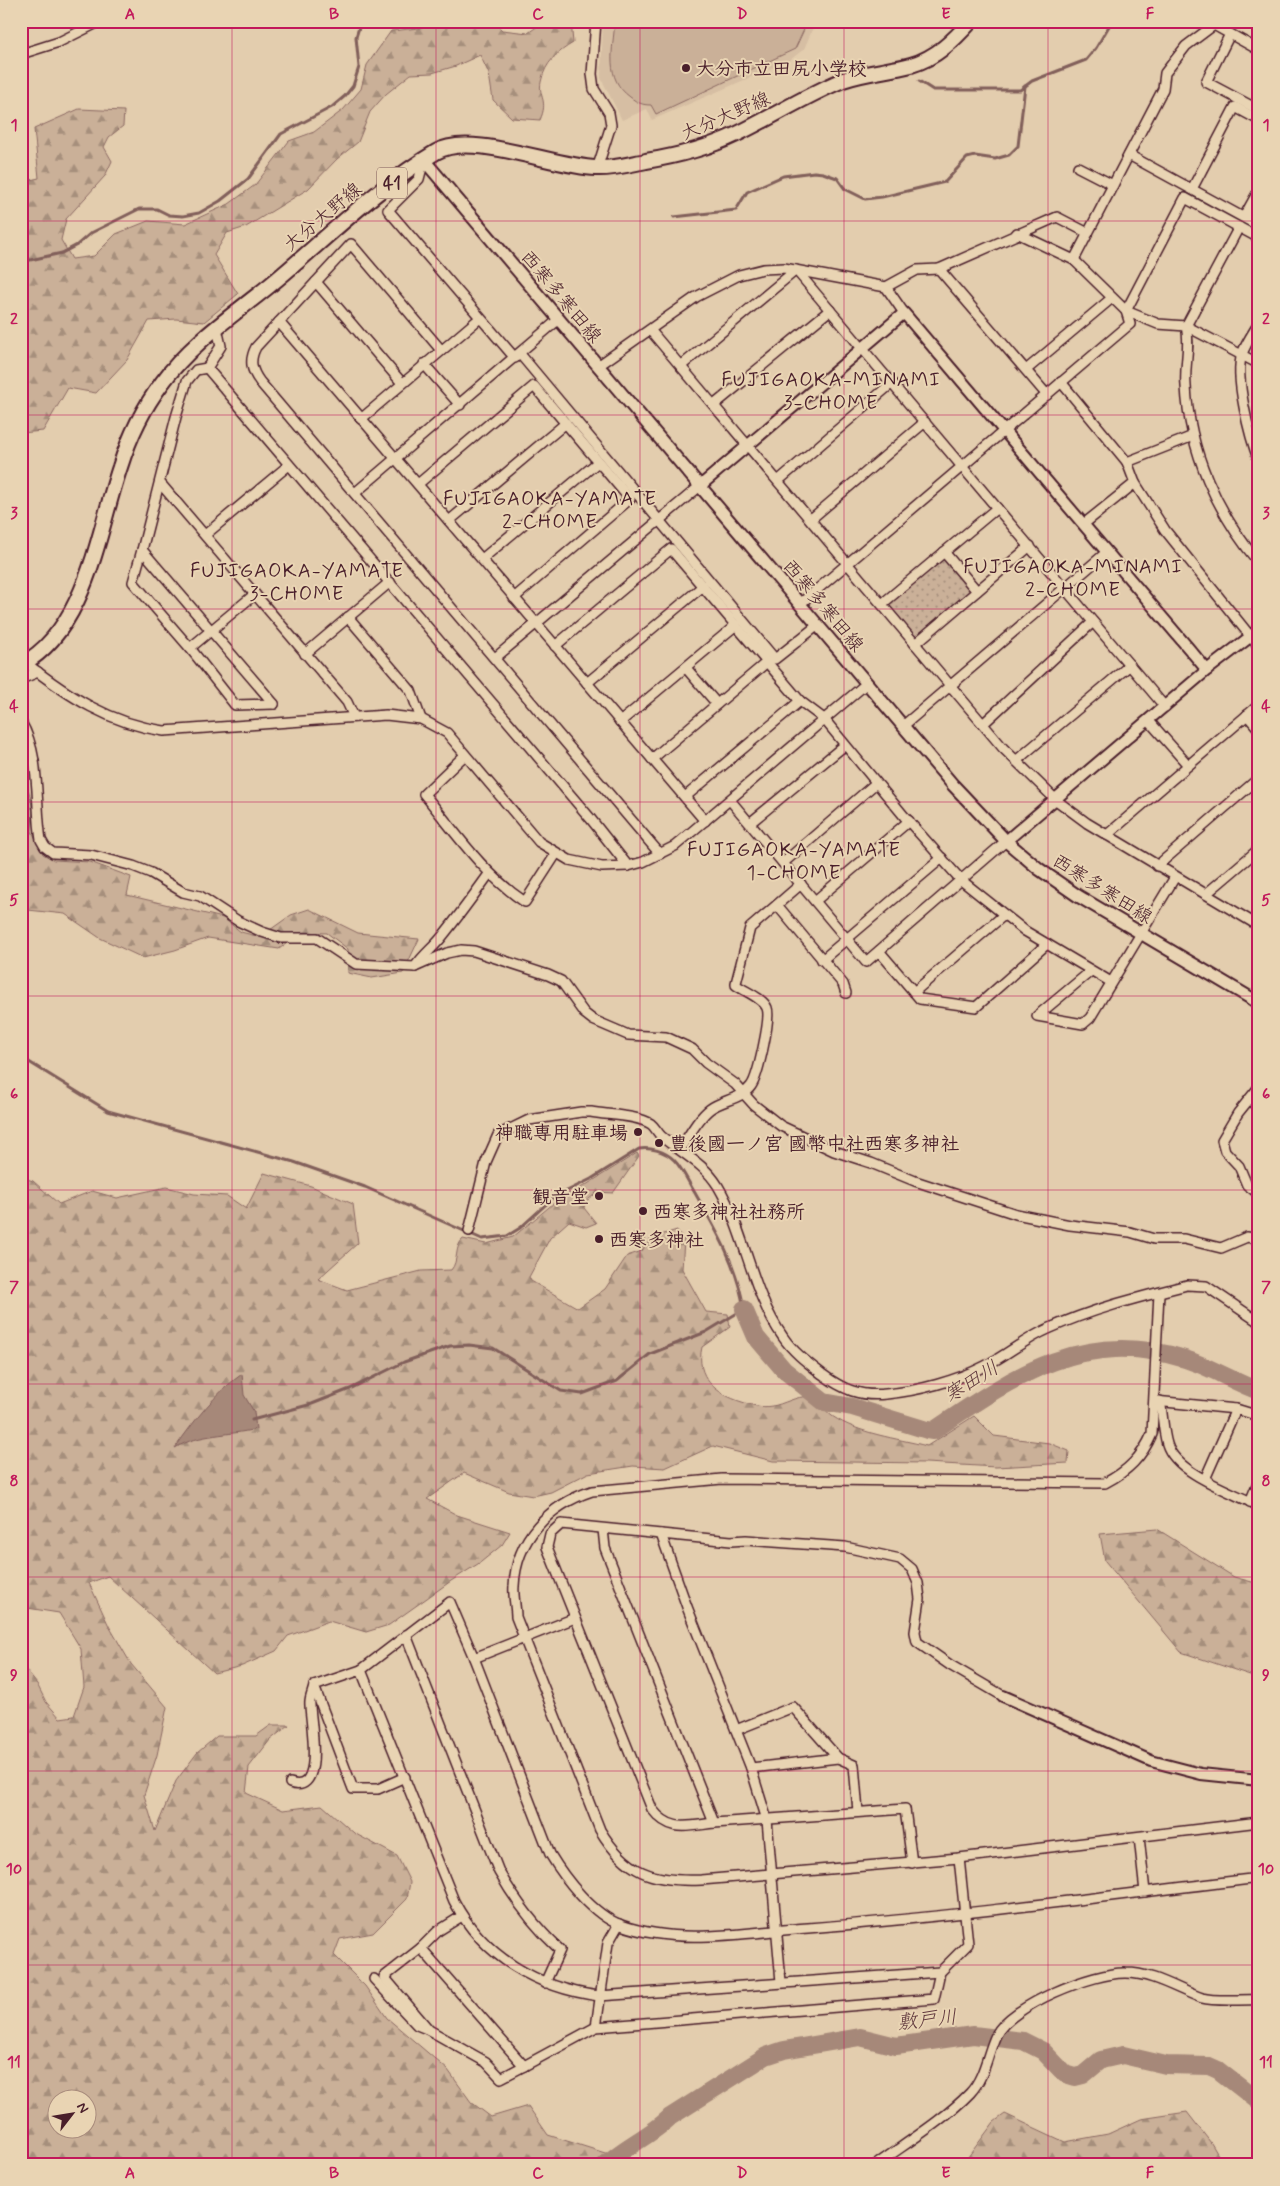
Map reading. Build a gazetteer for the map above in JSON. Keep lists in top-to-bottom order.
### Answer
{
  "streets": {
    "main road": ["大分大野線", "41", "西寒多寒田線"]
  },
  "crossings": [
    ["大分大野線", "西寒多寒田線"]
  ],
  "districts": [
    "FUJIGAOKA-MINAMI 3-CHOME",
    "FUJIGAOKA-YAMATE 2-CHOME",
    "FUJIGAOKA-MINAMI 2-CHOME",
    "FUJIGAOKA-YAMATE 3-CHOME",
    "FUJIGAOKA-YAMATE 1-CHOME"
  ],
  "water": ["寒田川", "敷戸川"],
  "places": [
    "大分市立田尻小学校",
    "神職専用駐車場",
    "豊後國一ノ宮 國幣中社西寒多神社",
    "観音堂",
    "西寒多神社社務所",
    "西寒多神社"
  ],
  "north": "top right",
  "grid": {
    "columns": [
      "A",
      "B",
      "C",
      "D",
      "E",
      "F"
    ],
    "rows": [
      "1",
      "2",
      "3",
      "4",
      "5",
      "6",
      "7",
      "8",
      "9",
      "10",
      "11"
    ]
  }
}
